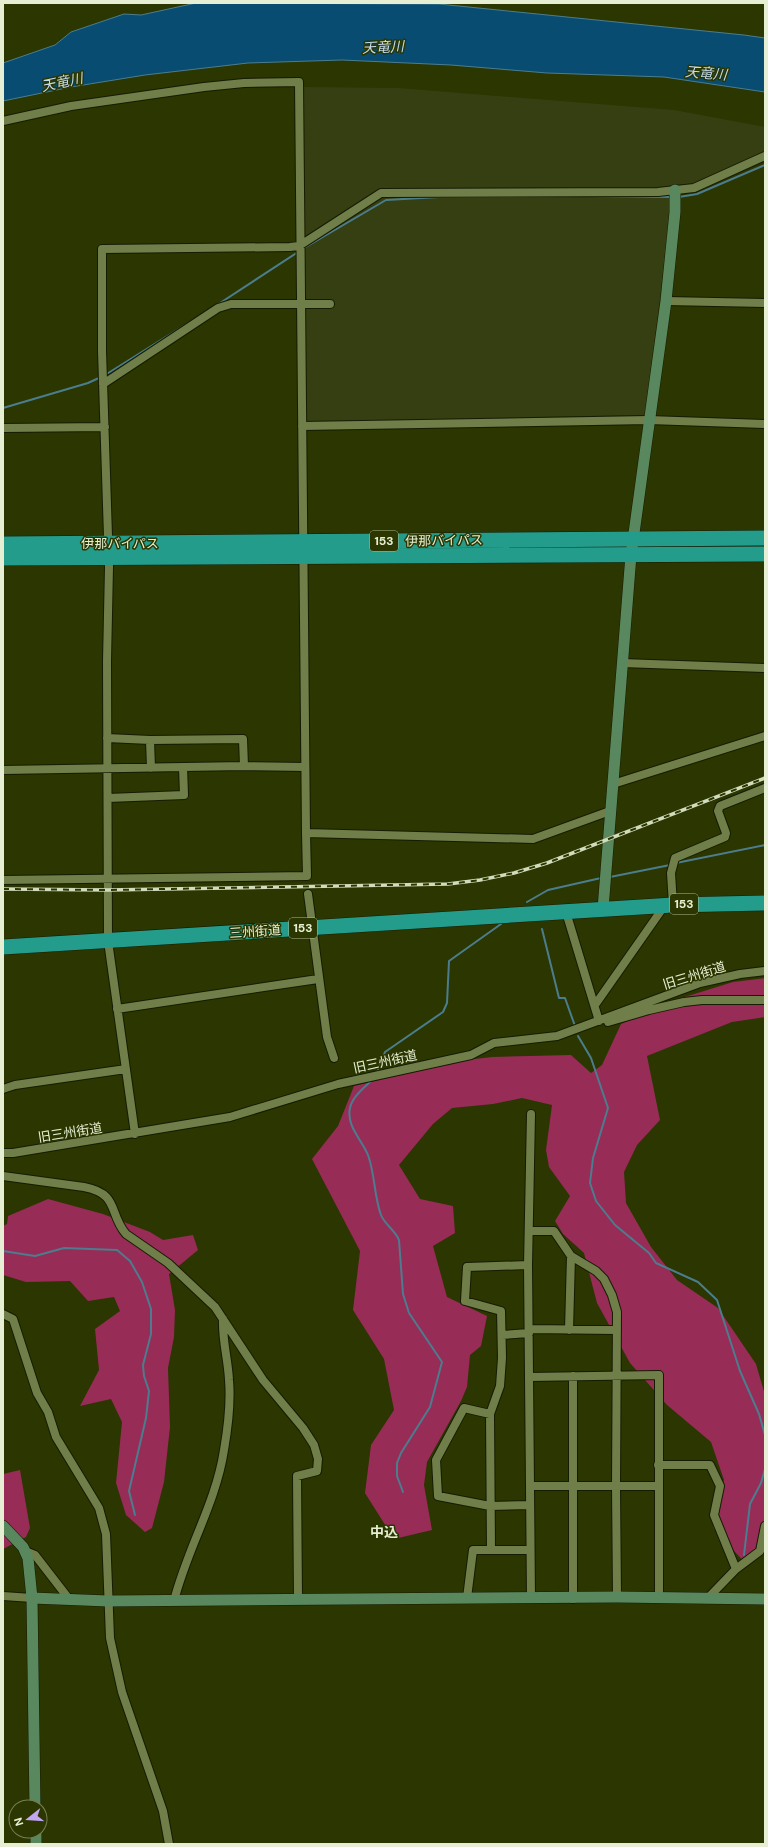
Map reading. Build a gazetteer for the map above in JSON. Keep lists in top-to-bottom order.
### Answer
{
  "streets": {
    "highway": ["伊那バイパス", "153", "三州街道"],
    "street": ["旧三州街道"]
  },
  "crossings": [
    ["153", "三州街道"]
  ],
  "districts": ["中込"],
  "water": ["天竜川"],
  "north": "left"
}
